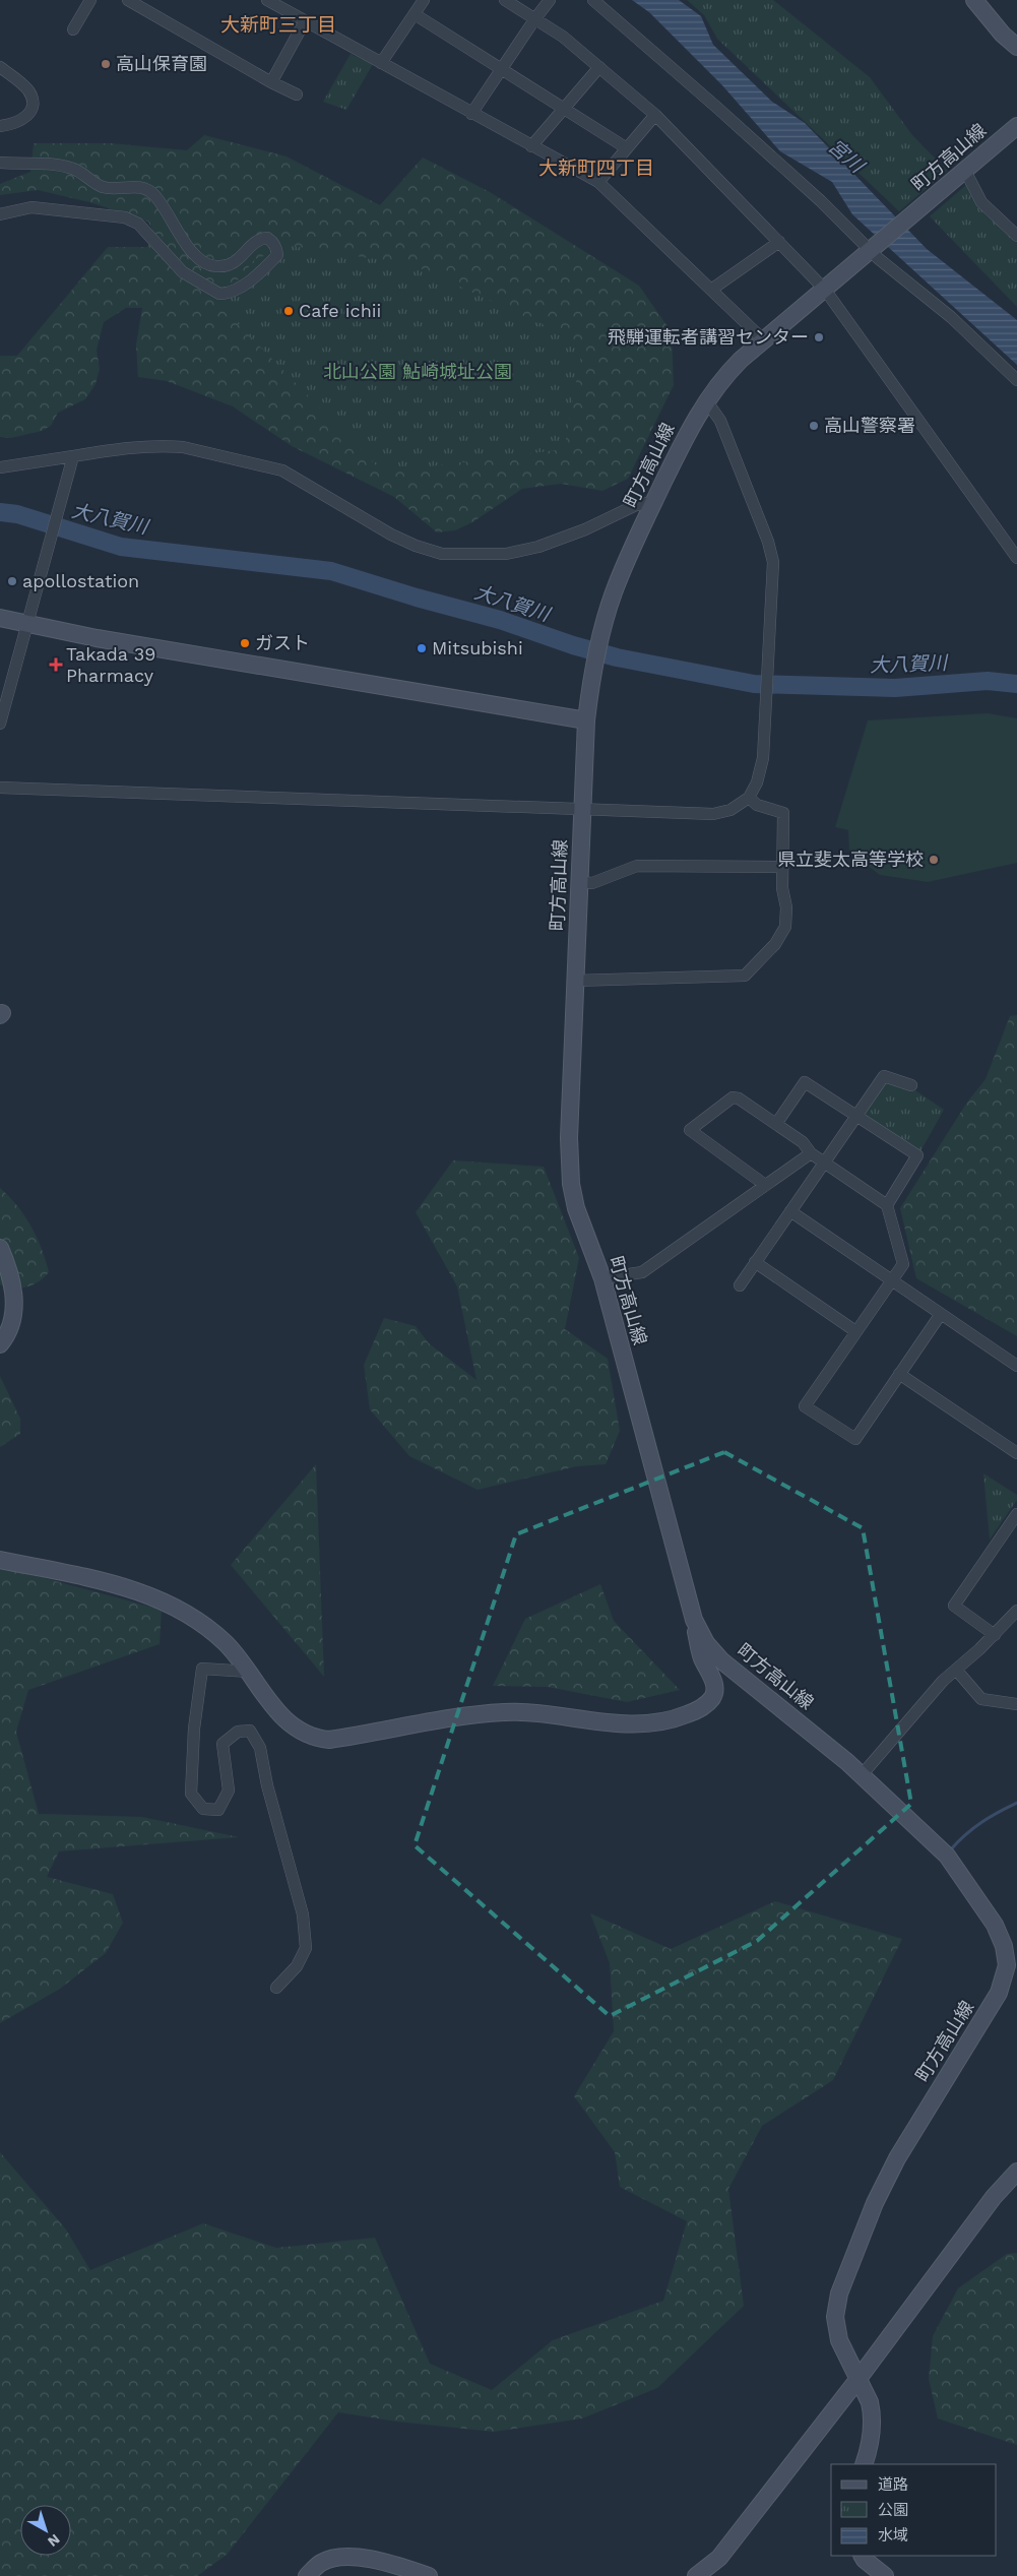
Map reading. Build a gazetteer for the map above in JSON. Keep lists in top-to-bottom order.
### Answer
{
  "streets": {
    "main road": ["町方高山線"]
  },
  "districts": ["大新町三丁目", "大新町四丁目"],
  "water": ["宮川", "大八賀川"],
  "parks": ["北山公園 鮎崎城址公園"],
  "places": {
    "other": [
      "高山保育園",
      "Cafe ichii",
      "飛騨運転者講習センター",
      "高山警察署",
      "apollostation",
      "ガスト",
      "Mitsubishi",
      "県立斐太高等学校"
    ],
    "health": ["Takada 39 Pharmacy"]
  },
  "legend": ["道路", "公園", "水域"],
  "north": "bottom right"
}
